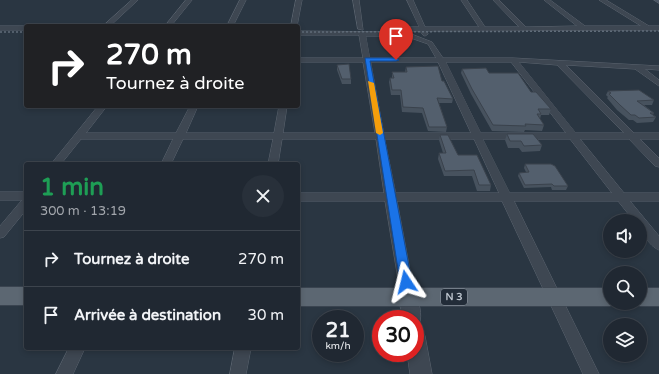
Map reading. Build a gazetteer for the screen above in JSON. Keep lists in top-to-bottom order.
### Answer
{
  "streets": {
    "main road": ["N 3"]
  },
  "page": {
    "turn": ["270 m", "Tournez à droite"],
    "heading": ["1 min", "300 m · 13:19"],
    "list": [
      {
        "name": "Tournez à droite",
        "value": "270 m"
      },
      {
        "name": "Arrivée à destination",
        "value": "30 m"
      }
    ],
    "speed": "21 km/h",
    "limit": "30"
  }
}
